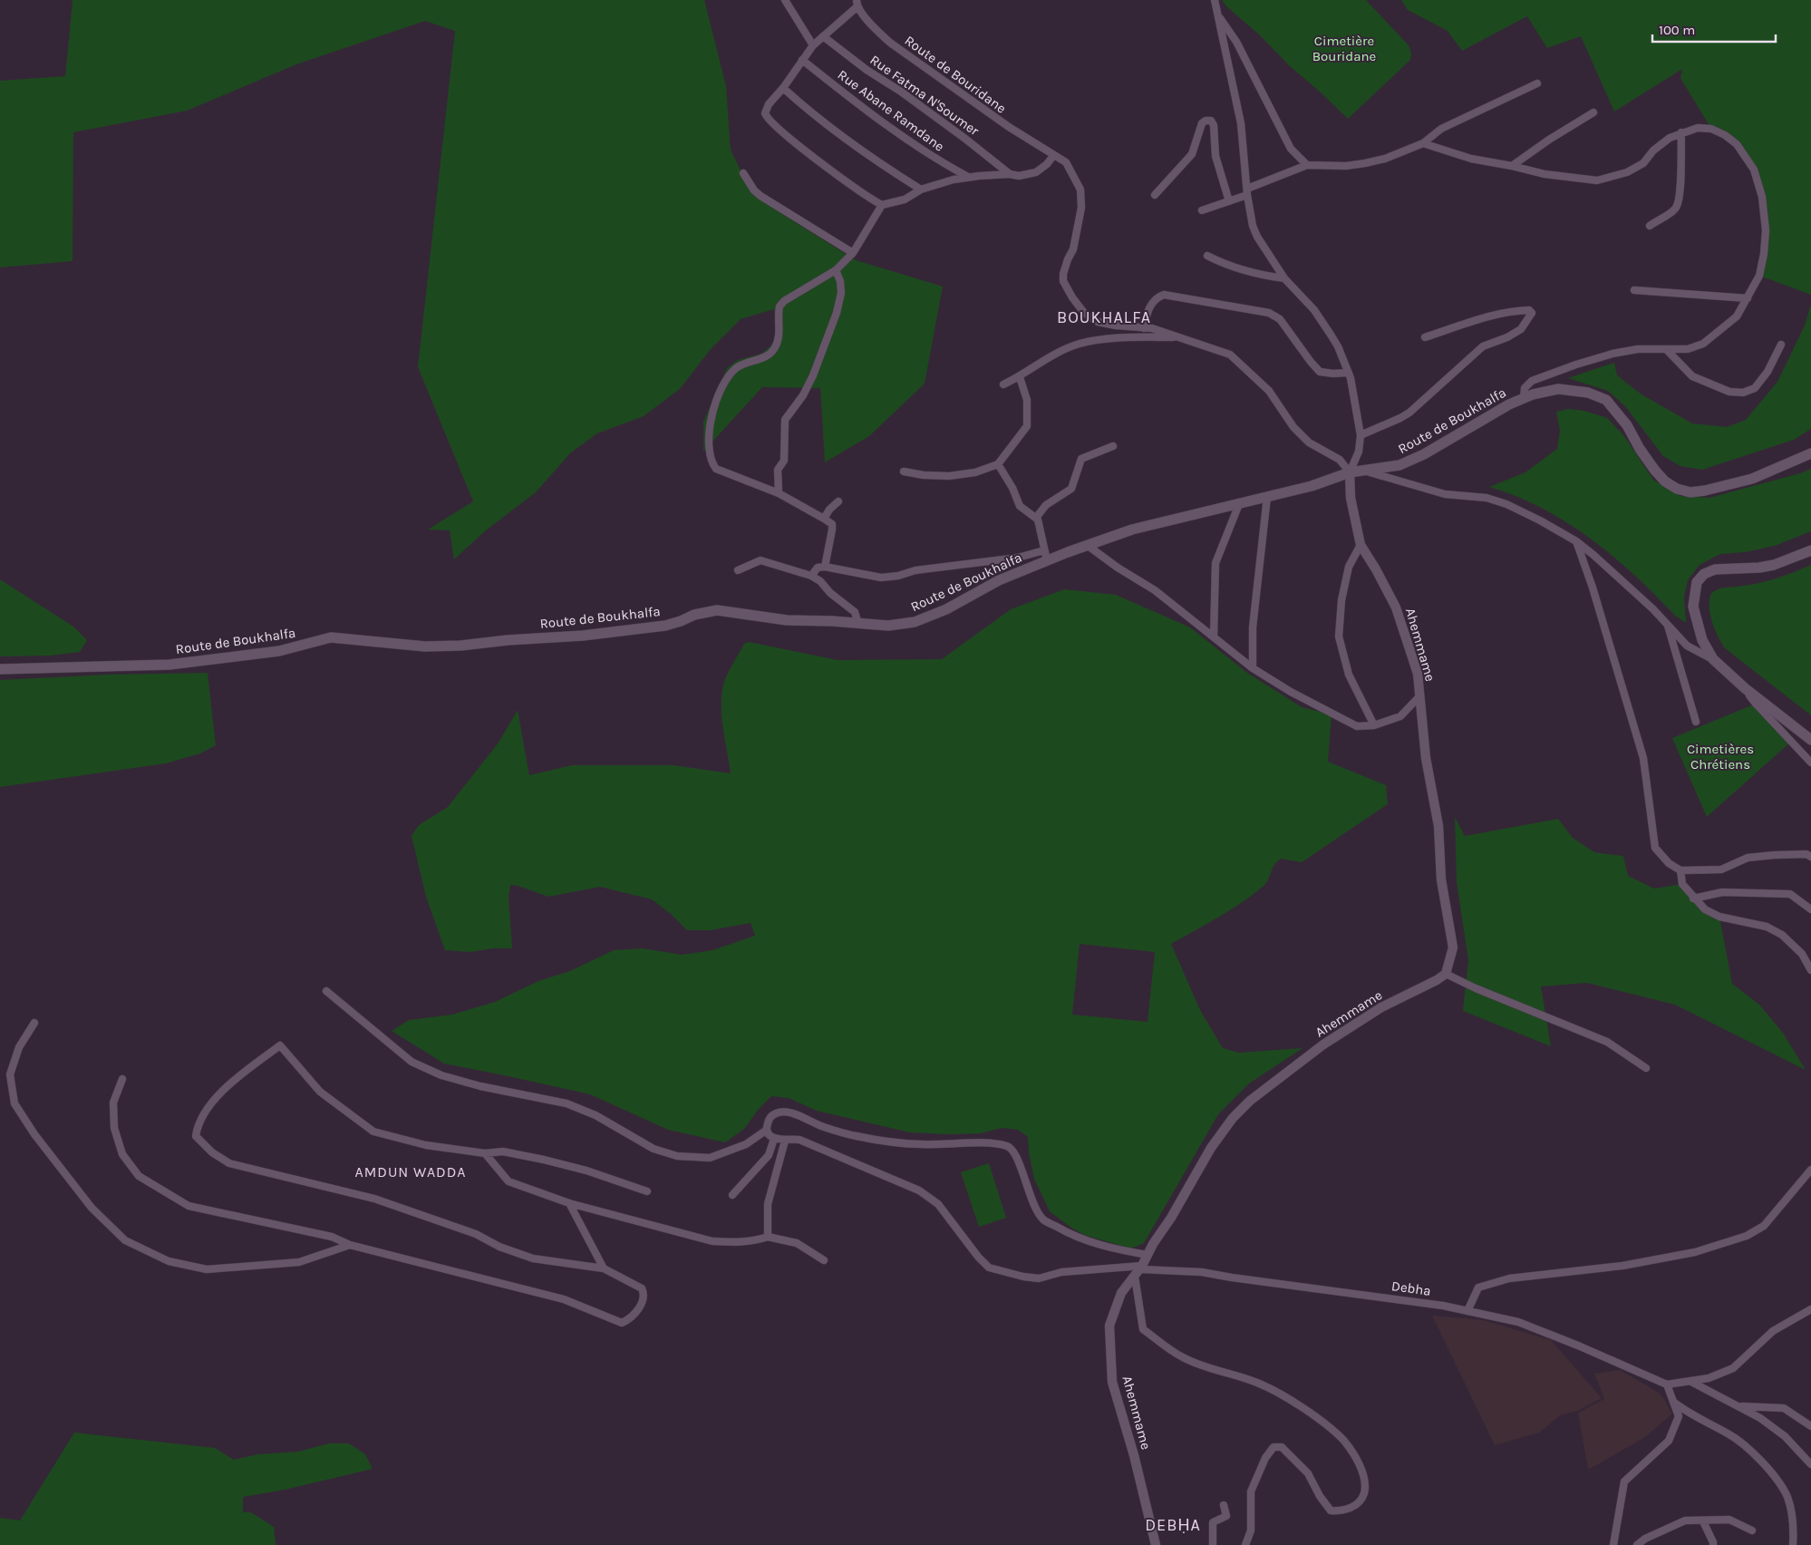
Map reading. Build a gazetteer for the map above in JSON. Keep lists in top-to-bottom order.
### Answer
{
  "streets": {
    "main road": ["Route de Boukhalfa"],
    "street": [
      "Route de Bouridane",
      "Rue Fatma N'Soumer",
      "Rue Abane Ramdane",
      "Ahemmame",
      "Debha"
    ]
  },
  "crossings": [
    ["Route de Boukhalfa", "Ahemmame"],
    ["Ahemmame", "Debha"]
  ],
  "districts": ["BOUKHALFA", "AMDUN WADDA", "DEBḤA"],
  "parks": ["Cimetière Bouridane", "Cimetières Chrétiens"],
  "scale_bar": "100 m"
}
